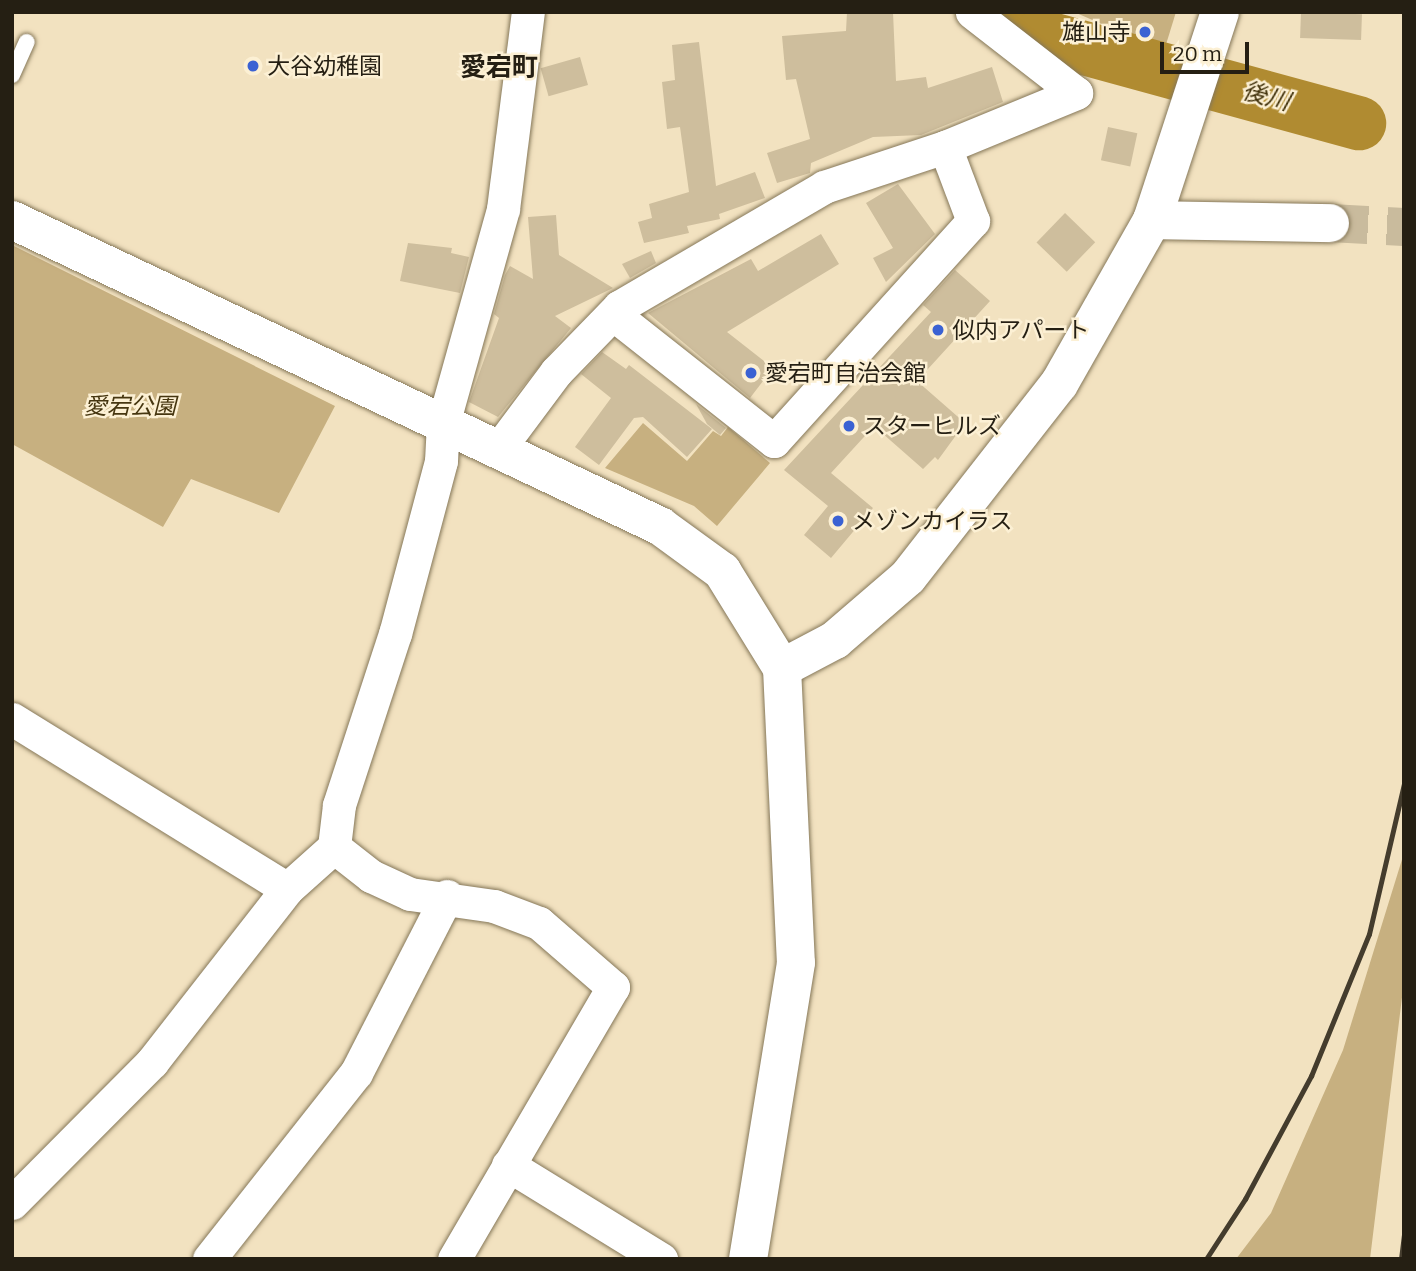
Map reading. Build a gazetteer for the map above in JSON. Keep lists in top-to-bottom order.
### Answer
{
  "districts": ["愛宕町"],
  "water": ["後川"],
  "parks": ["愛宕公園"],
  "places": [
    "雄山寺",
    "大谷幼稚園",
    "似内アパート",
    "愛宕町自治会館",
    "スターヒルズ",
    "メゾンカイラス"
  ],
  "scale_bar": "20 m"
}
